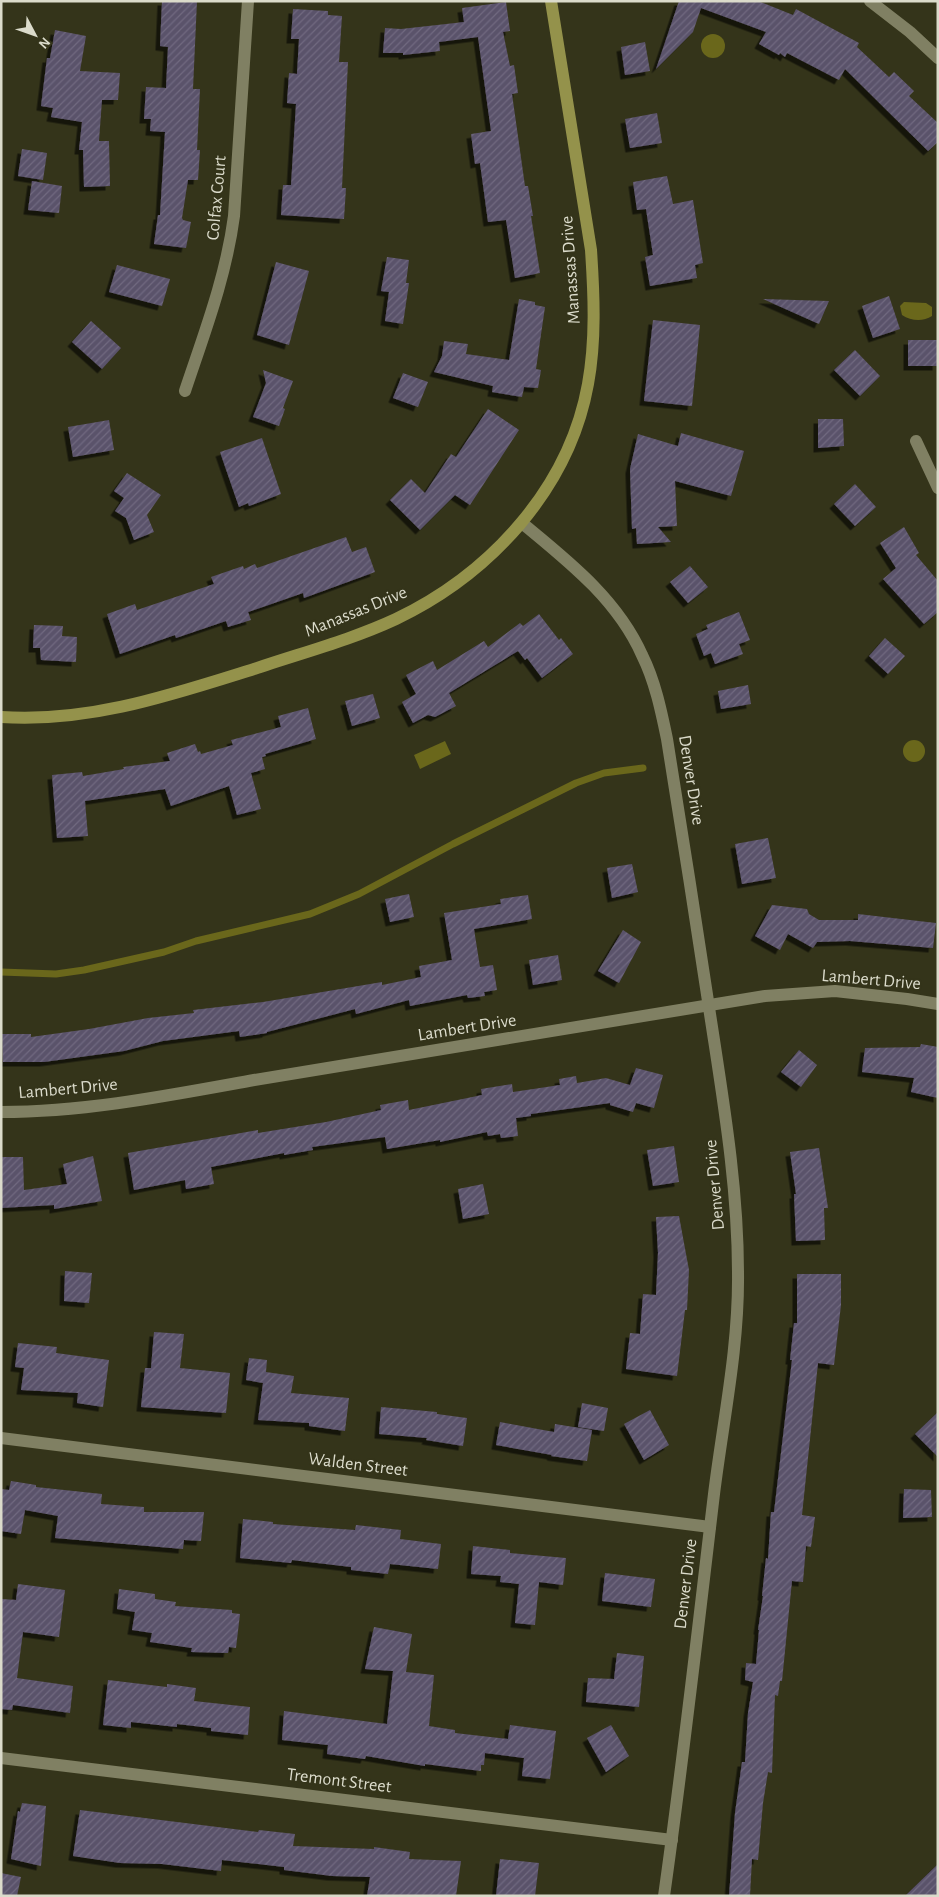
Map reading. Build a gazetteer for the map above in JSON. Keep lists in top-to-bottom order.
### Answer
{
  "streets": {
    "main road": ["Manassas Drive"],
    "street": [
      "Colfax Court",
      "Denver Drive",
      "Lambert Drive",
      "Walden Street",
      "Tremont Street"
    ]
  },
  "crossings": [
    ["Manassas Drive", "Denver Drive"],
    ["Denver Drive", "Lambert Drive"],
    ["Denver Drive", "Walden Street"],
    ["Denver Drive", "Tremont Street"]
  ],
  "north": "bottom right"
}
